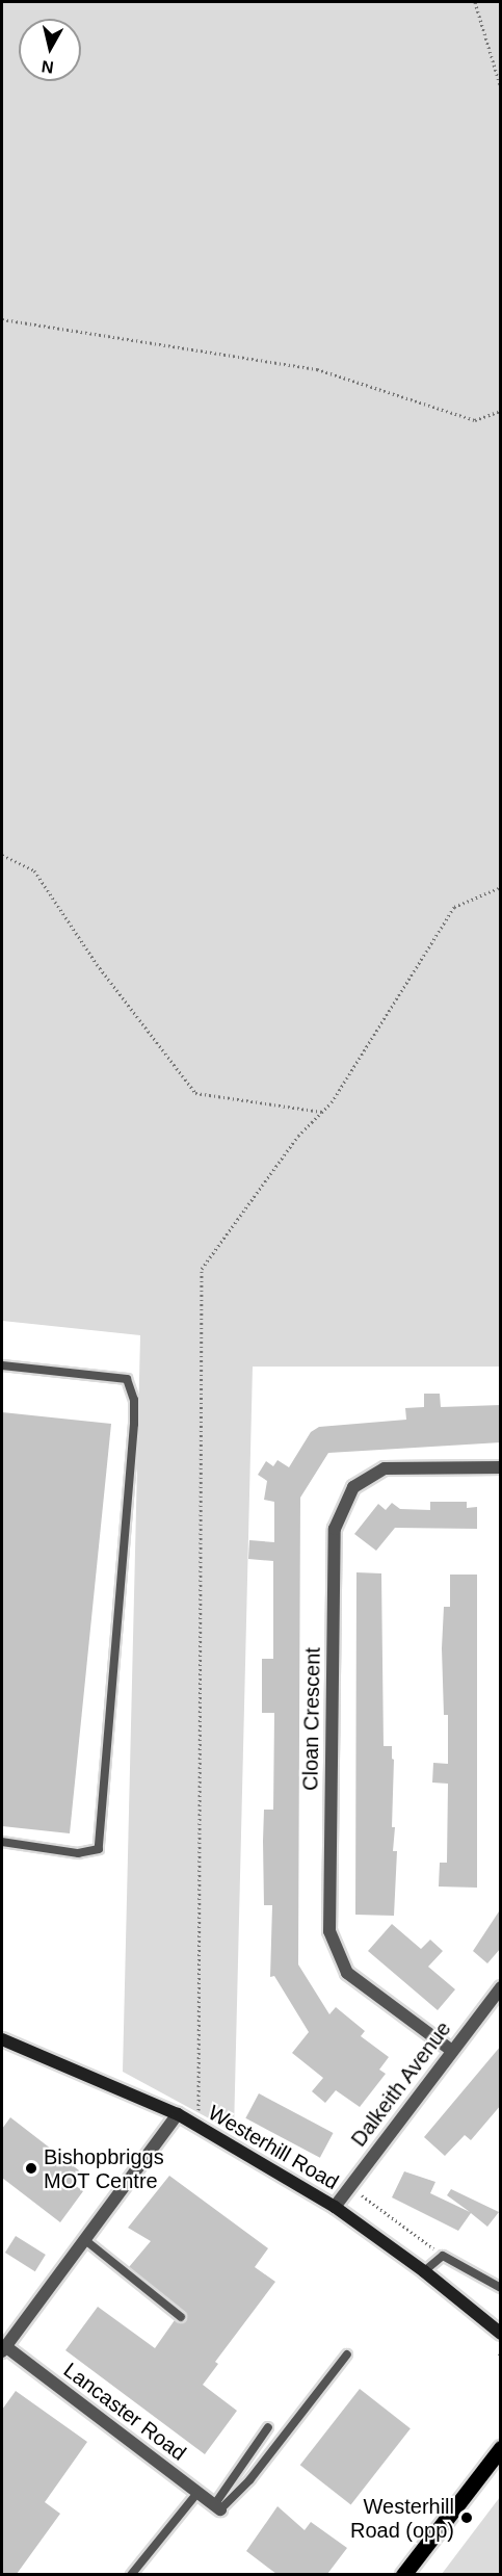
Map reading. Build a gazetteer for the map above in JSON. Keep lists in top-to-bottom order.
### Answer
{
  "streets": {
    "street": [
      "Cloan Crescent",
      "Dalkeith Avenue",
      "Westerhill Road",
      "Lancaster Road"
    ]
  },
  "crossings": [
    ["Cloan Crescent", "Dalkeith Avenue"],
    ["Dalkeith Avenue", "Westerhill Road"]
  ],
  "places": ["Bishopbriggs MOT Centre", "Westerhill Road (opp)"],
  "north": "bottom"
}
